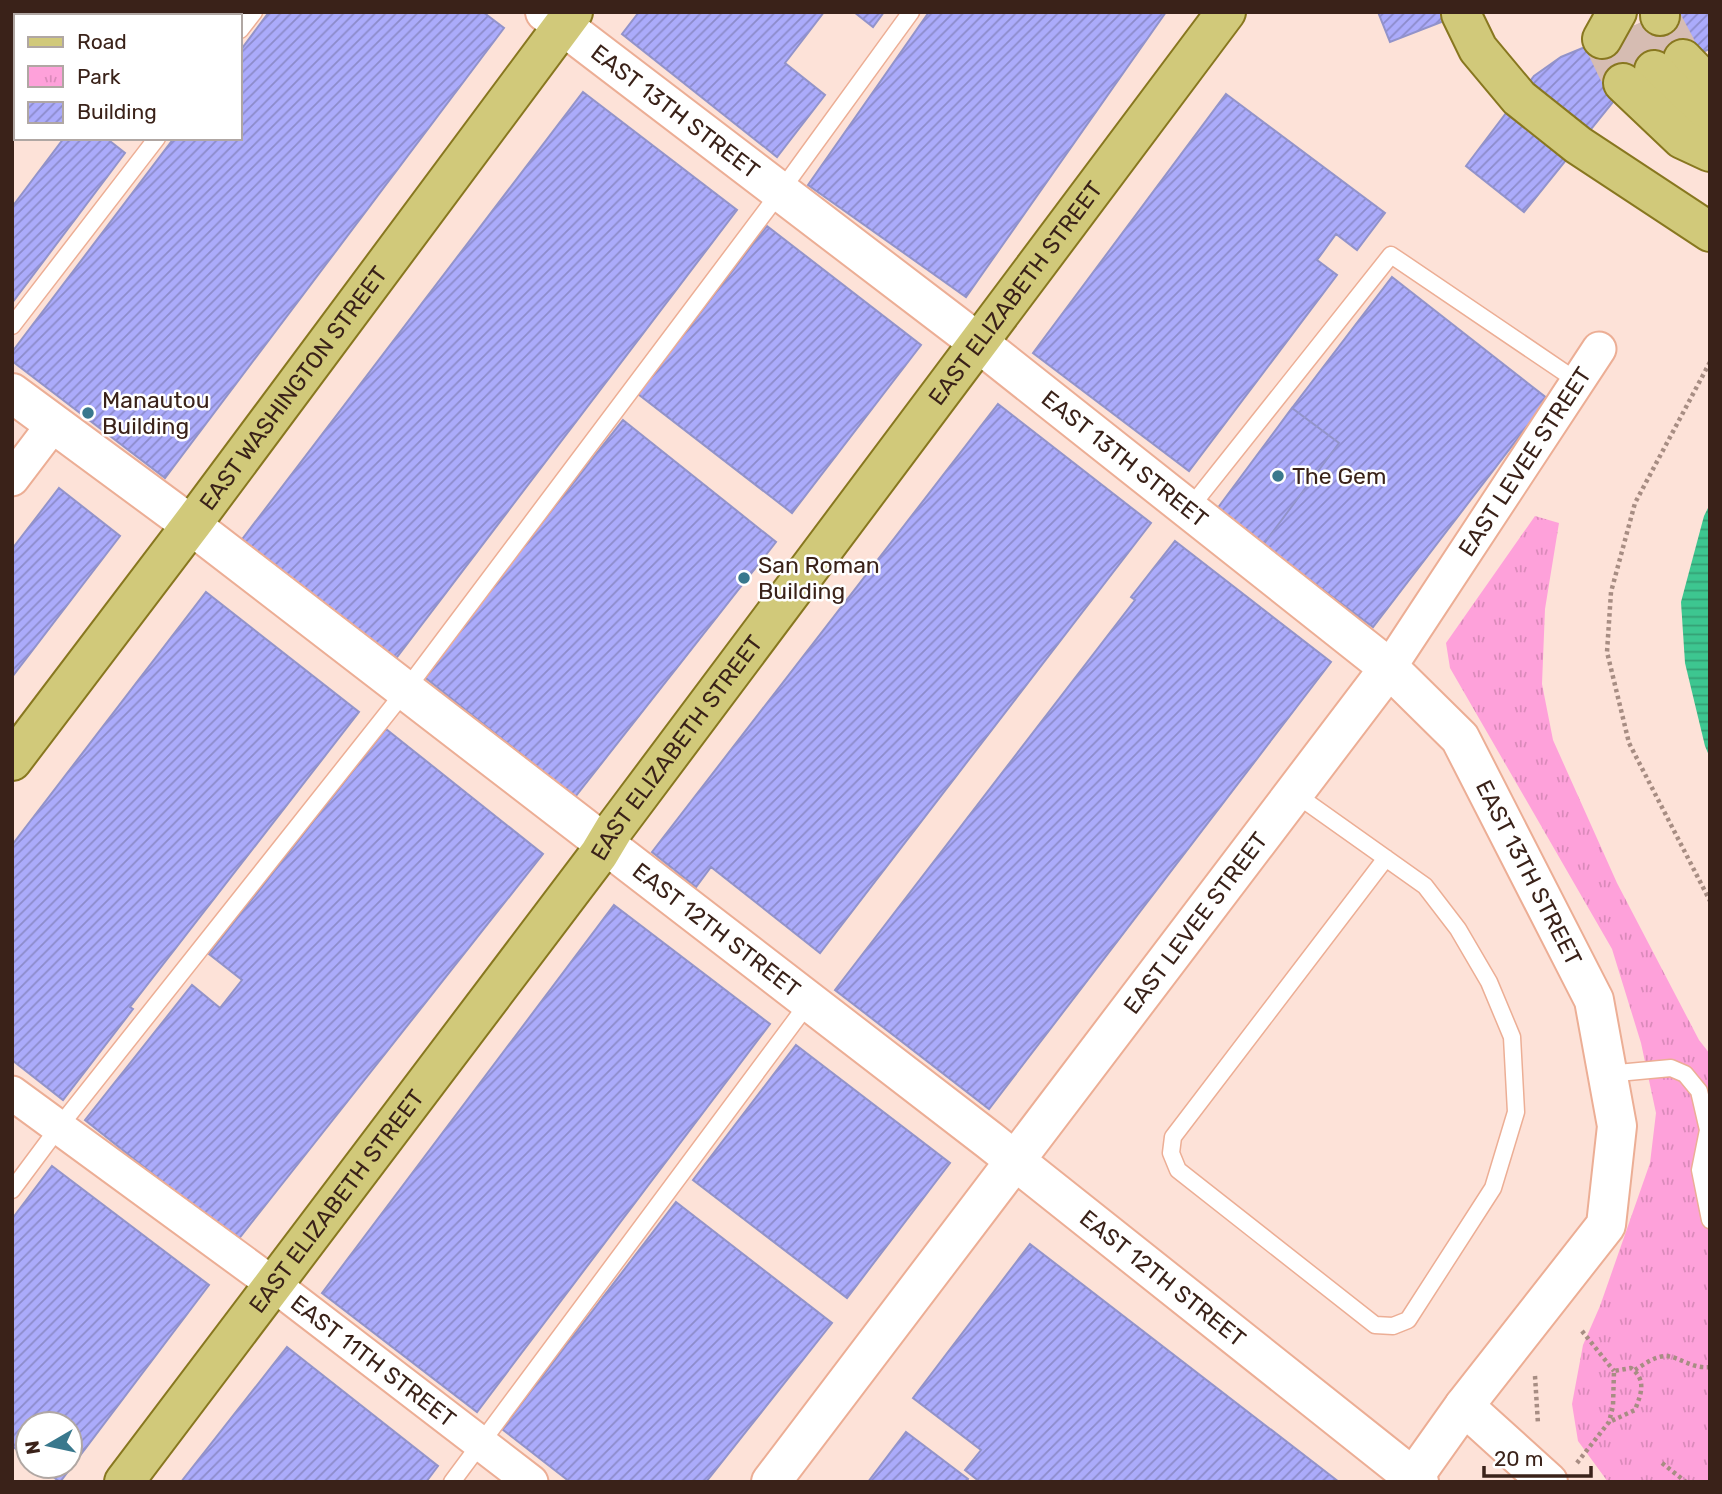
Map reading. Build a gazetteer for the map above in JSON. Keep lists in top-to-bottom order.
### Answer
{
  "streets": {
    "main road": [
      "EAST 13TH STREET",
      "EAST ELIZABETH STREET",
      "EAST WASHINGTON STREET",
      "EAST LEVEE STREET",
      "EAST 12TH STREET"
    ],
    "street": ["EAST 11TH STREET"]
  },
  "crossings": [
    ["EAST 13TH STREET", "EAST ELIZABETH STREET"],
    ["EAST 13TH STREET", "EAST WASHINGTON STREET"],
    ["EAST 13TH STREET", "EAST LEVEE STREET"],
    ["EAST 13TH STREET", "EAST 12TH STREET"],
    ["EAST ELIZABETH STREET", "EAST 12TH STREET"],
    ["EAST ELIZABETH STREET", "EAST 11TH STREET"],
    ["EAST WASHINGTON STREET", "EAST 12TH STREET"],
    ["EAST LEVEE STREET", "EAST 12TH STREET"]
  ],
  "places": ["Manautou Building", "The Gem", "San Roman Building"],
  "legend": ["Road", "Park", "Building"],
  "scale_bar": "20 m",
  "north": "left"
}
